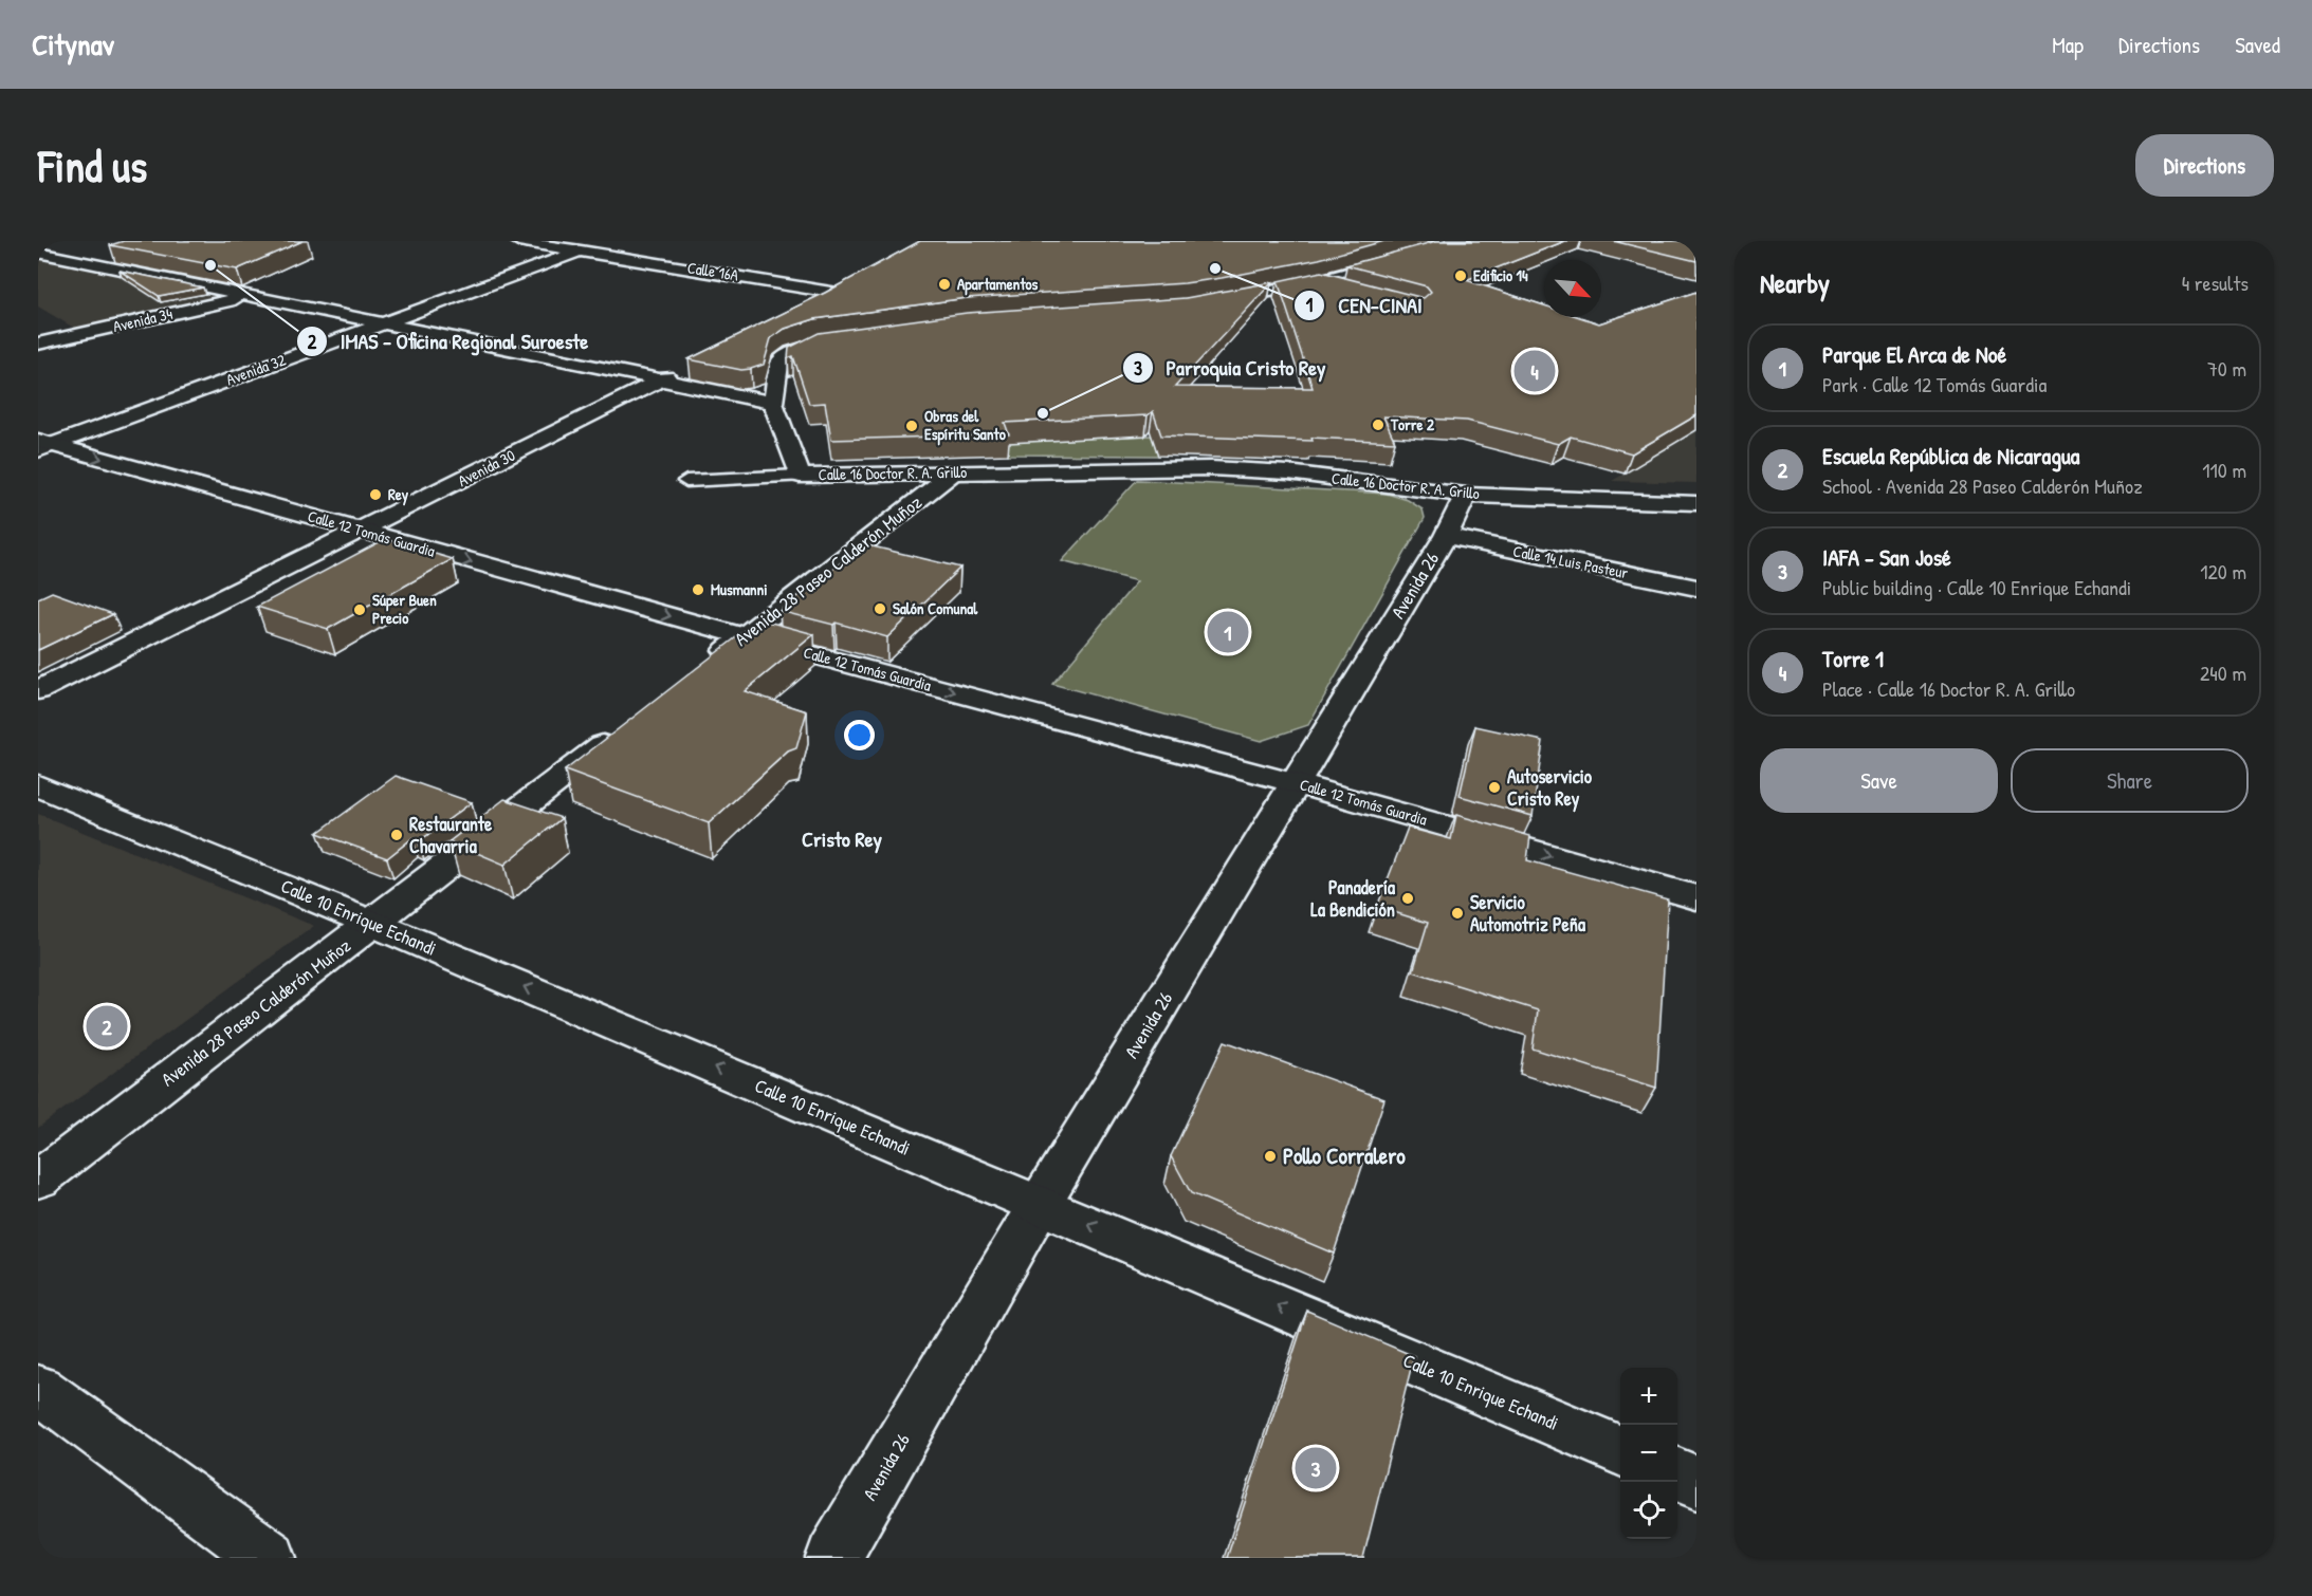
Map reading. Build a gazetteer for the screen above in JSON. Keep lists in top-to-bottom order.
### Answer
{
  "streets": {
    "street": [
      "Calle 16A",
      "Avenida 34",
      "Avenida 32",
      "Avenida 30",
      "Calle 16 Doctor R. A. Grillo",
      "Calle 12 Tomás Guardia",
      "Calle 14 Luis Pasteur",
      "Avenida 28 Paseo Calderón Muñoz",
      "Avenida 26",
      "Calle 10 Enrique Echandi"
    ]
  },
  "crossings": [
    ["Calle 16A", "Avenida 32"],
    ["Avenida 32", "Calle 12 Tomás Guardia"],
    ["Avenida 30", "Calle 12 Tomás Guardia"],
    ["Calle 16 Doctor R. A. Grillo", "Avenida 28 Paseo Calderón Muñoz"],
    ["Calle 16 Doctor R. A. Grillo", "Avenida 26"],
    ["Calle 12 Tomás Guardia", "Avenida 28 Paseo Calderón Muñoz"],
    ["Calle 12 Tomás Guardia", "Avenida 26"],
    ["Calle 14 Luis Pasteur", "Avenida 26"],
    ["Avenida 28 Paseo Calderón Muñoz", "Calle 10 Enrique Echandi"],
    ["Avenida 26", "Calle 10 Enrique Echandi"]
  ],
  "one_way": ["Calle 10 Enrique Echandi"],
  "districts": ["Cristo Rey"],
  "places": [
    "IMAS - Oficina Regional Suroeste",
    "CEN-CINAI",
    "Edificio 14",
    "Apartamentos",
    "Parroquia Cristo Rey",
    "Torre 2",
    "Obras del Espíritu Santo",
    "Rey",
    "Musmanni",
    "Salón Comunal",
    "Súper Buen Precio",
    "Autoservicio Cristo Rey",
    "Restaurante Chavarria",
    "Panadería La Bendición",
    "Servicio Automotriz Peña",
    "Pollo Corralero"
  ],
  "north": "bottom right",
  "page": {
    "header": "Citynav",
    "nav": ["Map", "Directions", "Saved"],
    "buttons": [
      "Directions",
      ["Save", "Share"]
    ],
    "title": "Find us",
    "heading": ["Nearby", "4 results"],
    "list": [
      {
        "mark": "1",
        "name": "Parque El Arca de Noé",
        "note": "Park · Calle 12 Tomás Guardia",
        "value": "70 m"
      },
      {
        "mark": "2",
        "name": "Escuela República de Nicaragua",
        "note": "School · Avenida 28 Paseo Calderón Muñoz",
        "value": "110 m"
      },
      {
        "mark": "3",
        "name": "IAFA - San José",
        "note": "Public building · Calle 10 Enrique Echandi",
        "value": "120 m"
      },
      {
        "mark": "4",
        "name": "Torre 1",
        "note": "Place · Calle 16 Doctor R. A. Grillo",
        "value": "240 m"
      }
    ],
    "pins": [
      "4",
      "1",
      "2",
      "3"
    ],
    "map_buttons": ["+", "−"]
  }
}
